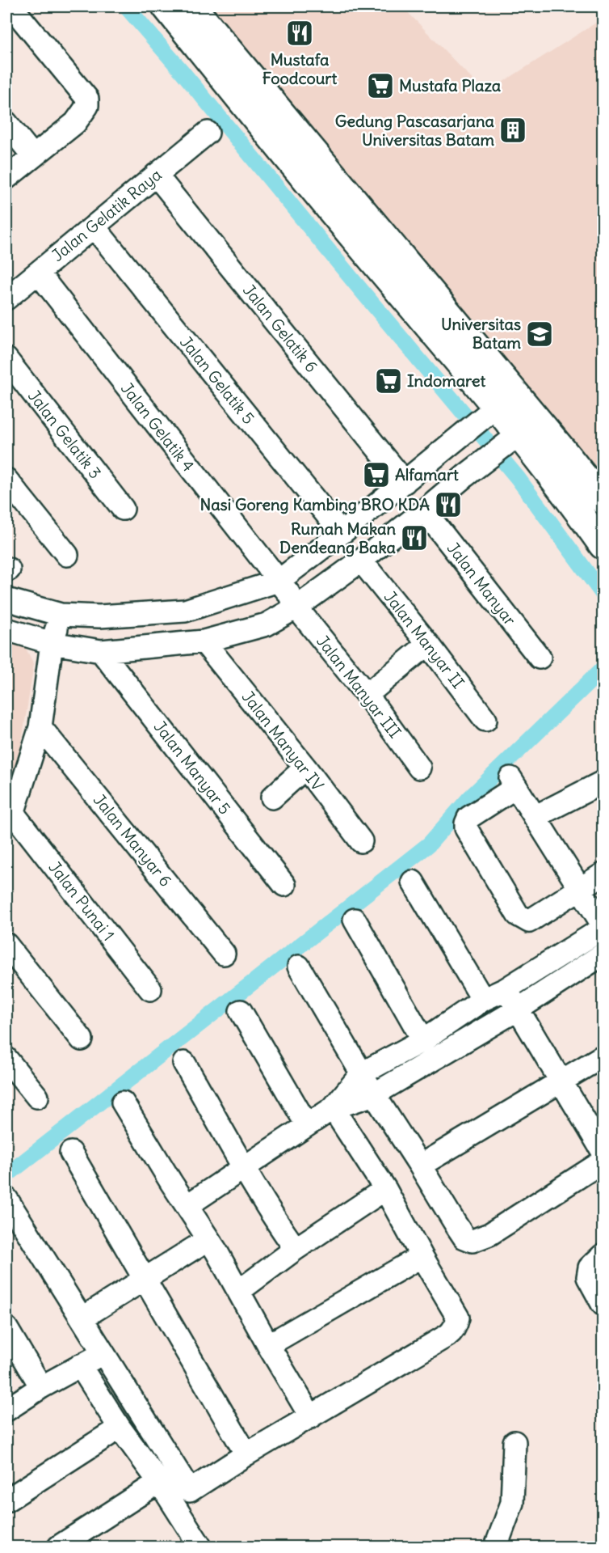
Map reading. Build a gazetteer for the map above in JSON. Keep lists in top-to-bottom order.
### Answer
{
  "streets": {
    "street": [
      "Jalan Gelatik Raya",
      "Jalan Gelatik 6",
      "Jalan Gelatik 5",
      "Jalan Gelatik 4",
      "Jalan Gelatik 3",
      "Jalan Manyar",
      "Jalan Manyar II",
      "Jalan Manyar III",
      "Jalan Manyar IV",
      "Jalan Manyar 5",
      "Jalan Manyar 6",
      "Jalan Punai 1"
    ]
  },
  "crossings": [
    ["Jalan Gelatik Raya", "Jalan Gelatik 6"],
    ["Jalan Gelatik Raya", "Jalan Gelatik 5"],
    ["Jalan Gelatik Raya", "Jalan Gelatik 4"],
    ["Jalan Gelatik 4", "Jalan Manyar III"]
  ],
  "places": {
    "restaurant": ["Mustafa Foodcourt", "Nasi Goreng Kambing BRO KDA", "Rumah Makan Dendeang Baka"],
    "supermarket": ["Mustafa Plaza", "Indomaret", "Alfamart"],
    "building": ["Gedung Pascasarjana Universitas Batam"],
    "school or university": ["Universitas Batam"]
  }
}
